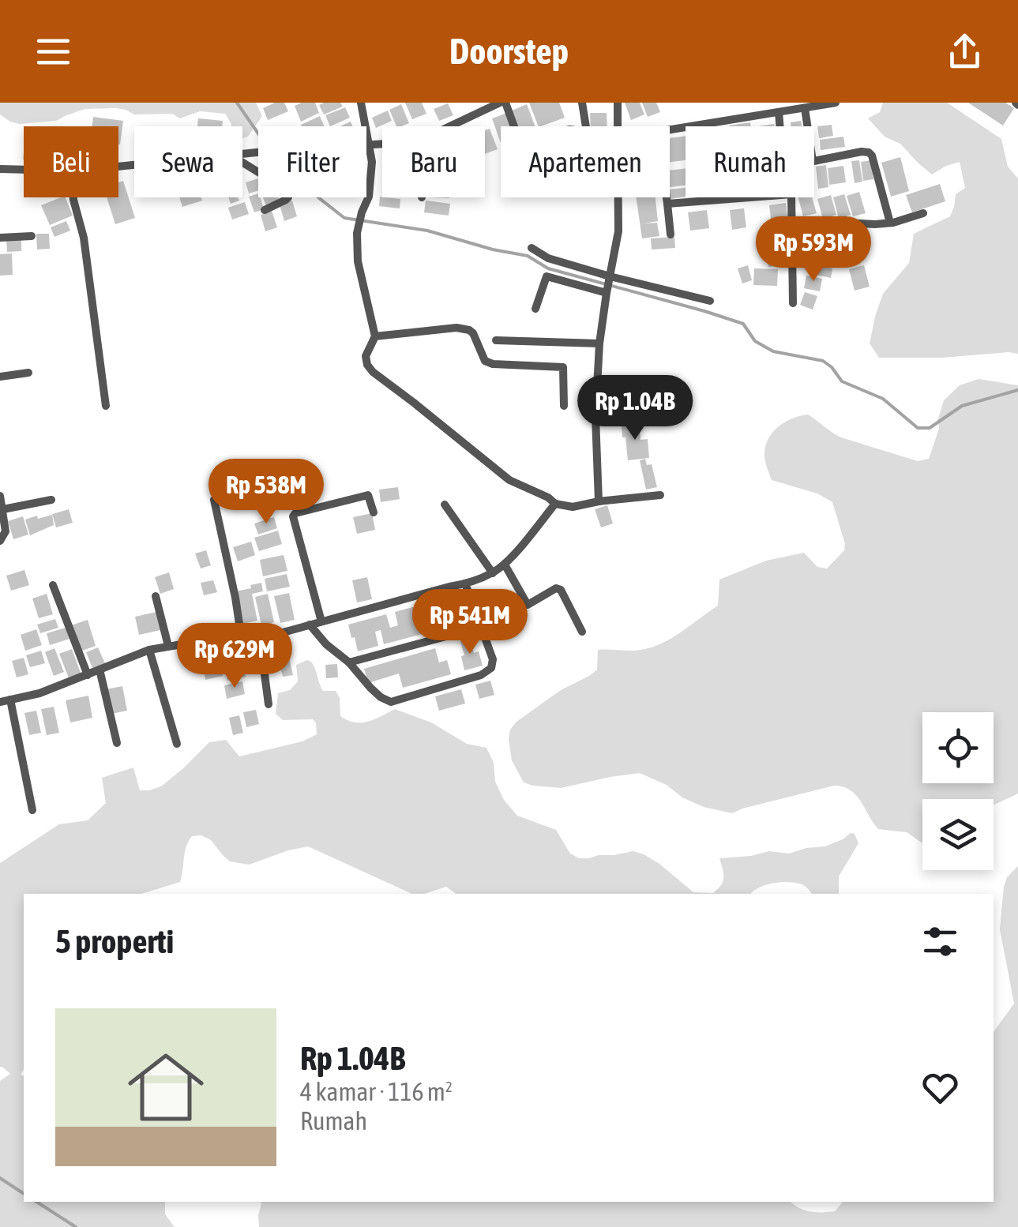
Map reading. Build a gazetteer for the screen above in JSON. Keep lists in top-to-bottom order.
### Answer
{
  "page": {
    "header": "Doorstep",
    "chip": [
      "Beli",
      "Sewa",
      "Filter",
      "Baru",
      "Apartemen",
      "Rumah"
    ],
    "price": [
      "Rp 593M",
      "Rp 1.04B",
      "Rp 538M",
      "Rp 541M",
      "Rp 629M"
    ],
    "heading": "5 properti",
    "list": [
      {
        "name": "Rp 1.04B",
        "note": "4 kamar · 116 m² · Rumah"
      }
    ]
  }
}
